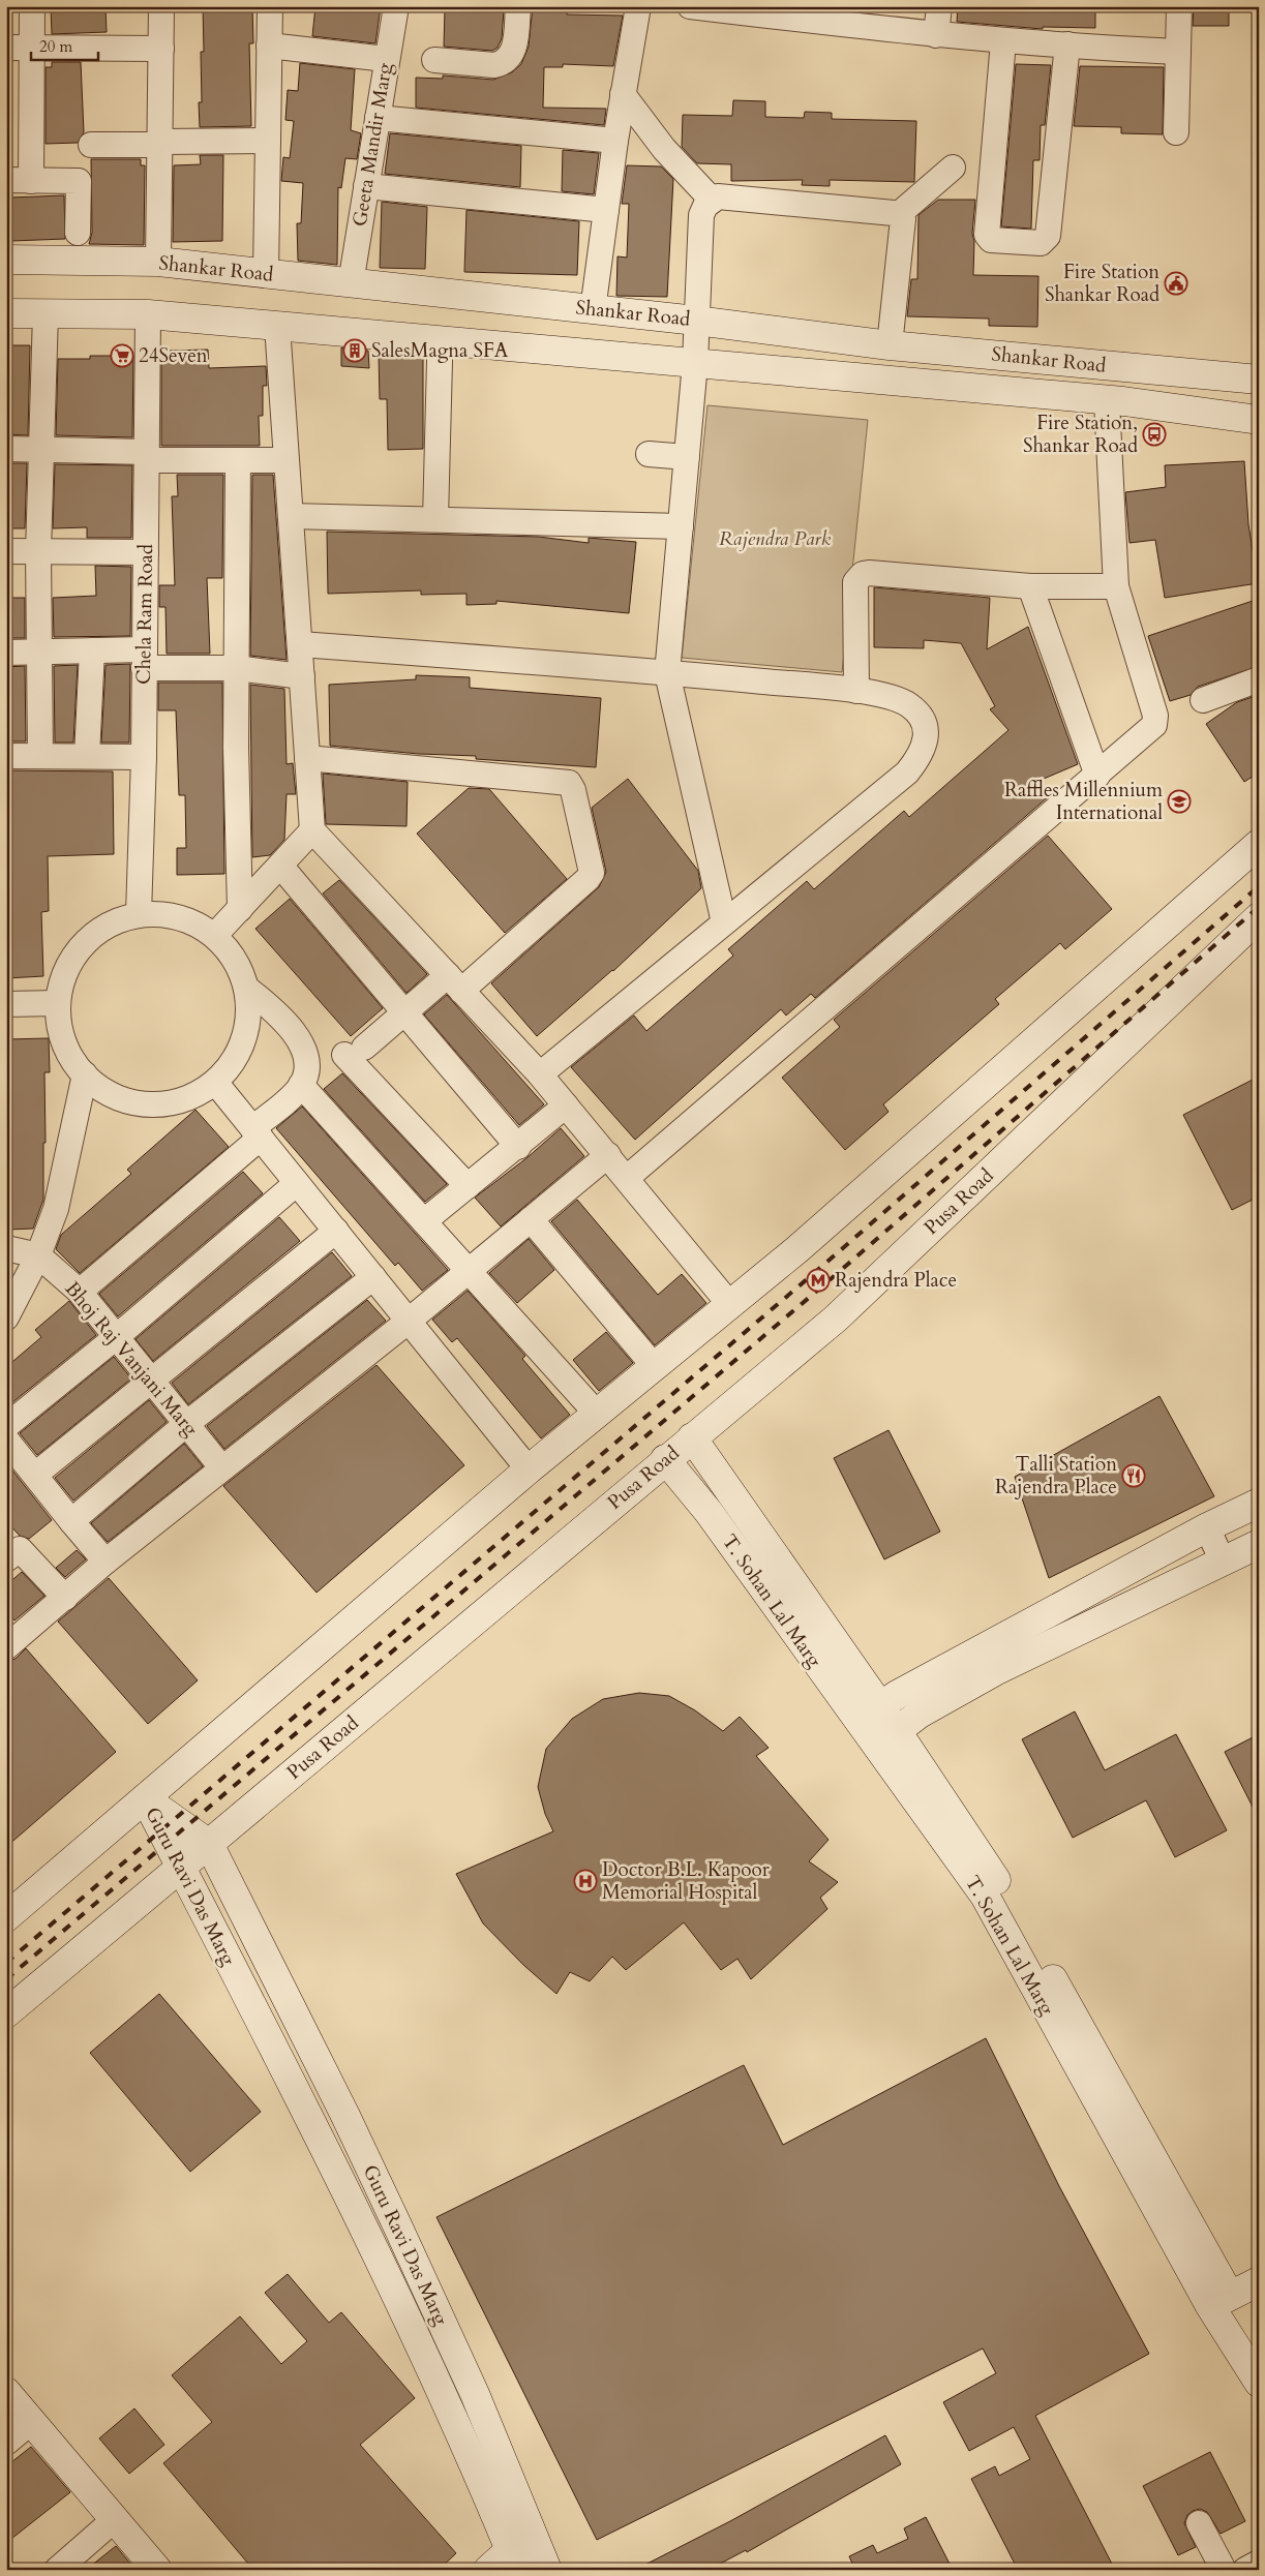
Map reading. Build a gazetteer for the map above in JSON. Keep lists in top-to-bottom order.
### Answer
{
  "streets": {
    "main road": [
      "Shankar Road",
      "Pusa Road",
      "T. Sohan Lal Marg",
      "Guru Ravi Das Marg"
    ],
    "street": ["Geeta Mandir Marg", "Chela Ram Road", "Bhoj Raj Vanjani Marg"]
  },
  "crossings": [
    ["Geeta Mandir Marg", "Shankar Road"],
    ["Shankar Road", "Chela Ram Road"],
    ["Pusa Road", "T. Sohan Lal Marg"],
    ["Pusa Road", "Guru Ravi Das Marg"]
  ],
  "parks": ["Rajendra Park"],
  "places": {
    "public building": ["Fire Station Shankar Road"],
    "building": ["SalesMagna SFA"],
    "supermarket": ["24Seven"],
    "bus stop": ["Fire Station, Shankar Road"],
    "school or university": ["Raffles Millennium International"],
    "metro station": ["Rajendra Place"],
    "restaurant": ["Talli Station Rajendra Place"],
    "hospital": ["Doctor B.L. Kapoor Memorial Hospital"]
  },
  "scale_bar": "20 m"
}
